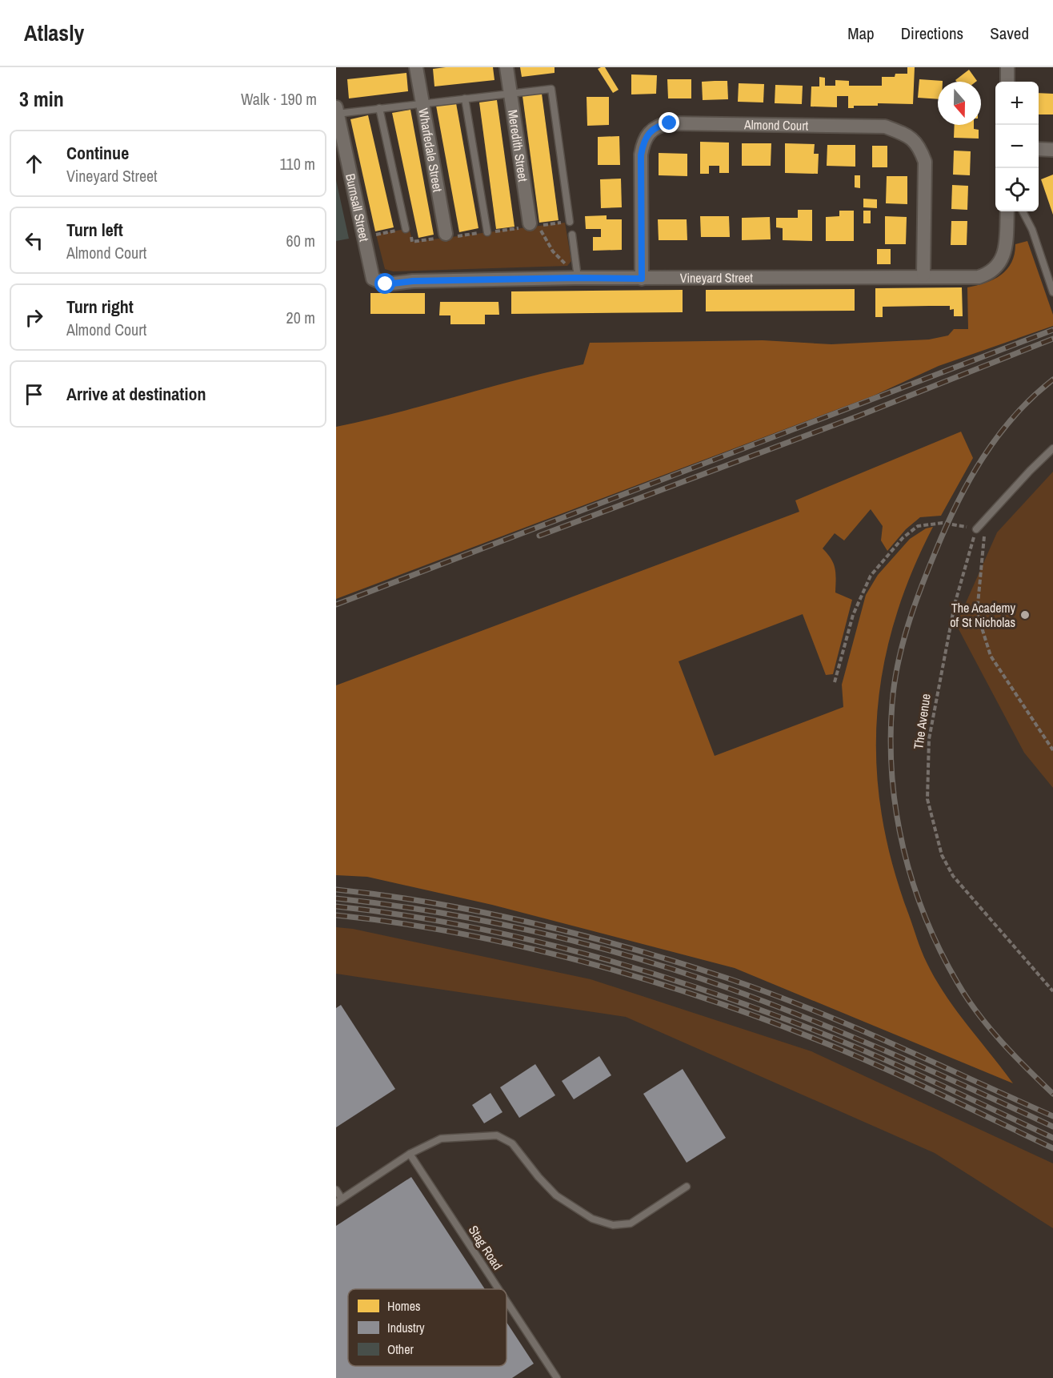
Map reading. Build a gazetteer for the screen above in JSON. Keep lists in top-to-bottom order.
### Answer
{
  "streets": {
    "street": [
      "Almond Court",
      "Meredith Street",
      "Wharfedale Street",
      "Burnsall Street",
      "Vineyard Street"
    ],
    "lane": ["Stag Road"],
    "path": ["The Avenue"]
  },
  "crossings": [
    ["Almond Court", "Vineyard Street"],
    ["Burnsall Street", "Vineyard Street"]
  ],
  "places": ["The Academy of St Nicholas"],
  "legend": ["Homes", "Industry", "Other"],
  "north": "bottom",
  "page": {
    "header": "Atlasly",
    "nav": ["Map", "Directions", "Saved"],
    "heading": ["3 min", "Walk · 190 m"],
    "map_buttons": ["+", "−"],
    "list": [
      ["Continue", "Vineyard Street", "110 m"],
      ["Turn left", "Almond Court", "60 m"],
      ["Turn right", "Almond Court", "20 m"],
      "Arrive at destination"
    ]
  }
}
